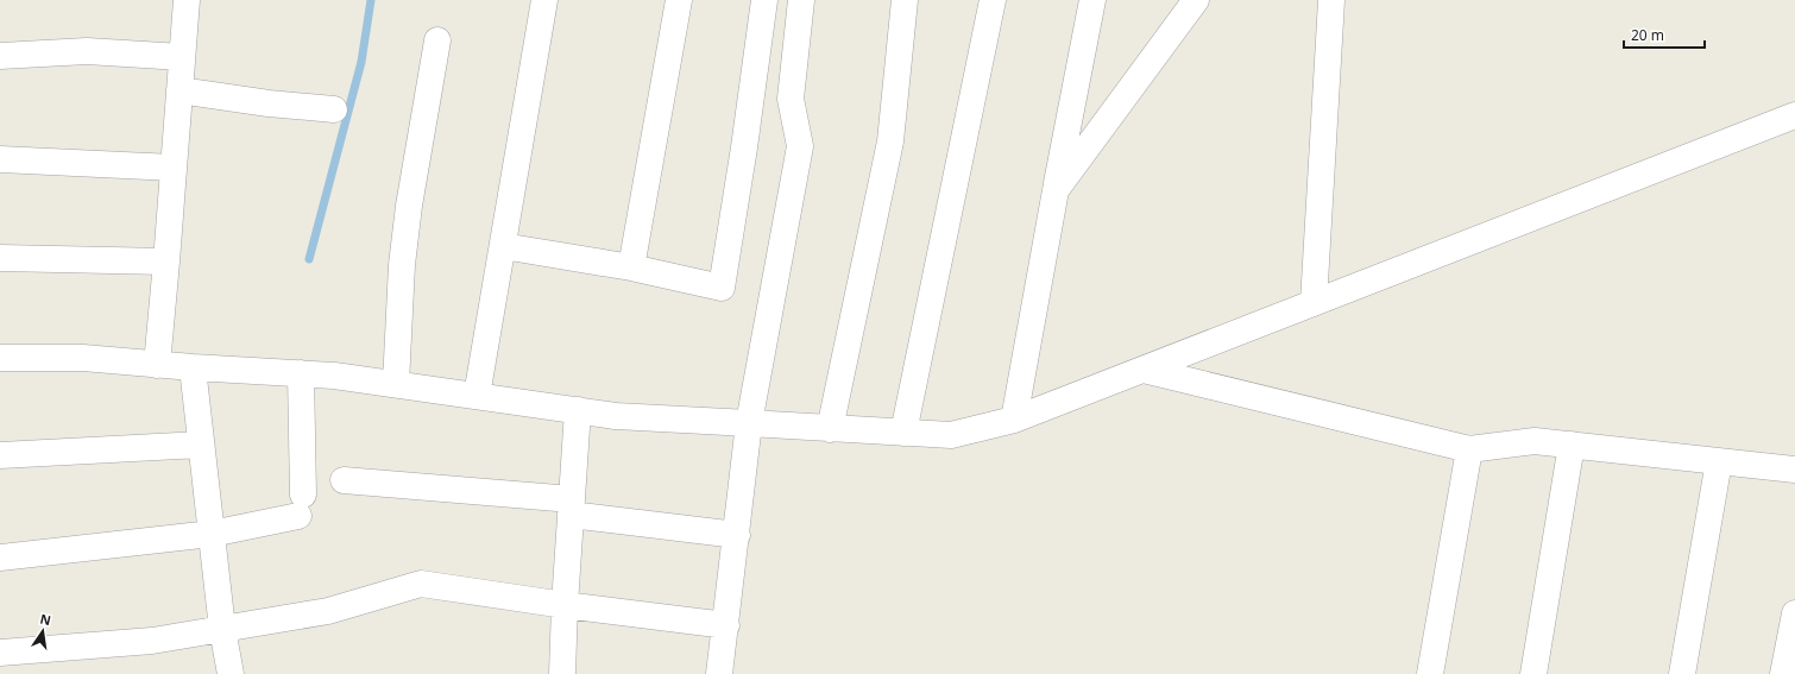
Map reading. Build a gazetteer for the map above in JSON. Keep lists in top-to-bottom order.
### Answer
{
  "scale_bar": "20 m",
  "north": "top"
}
